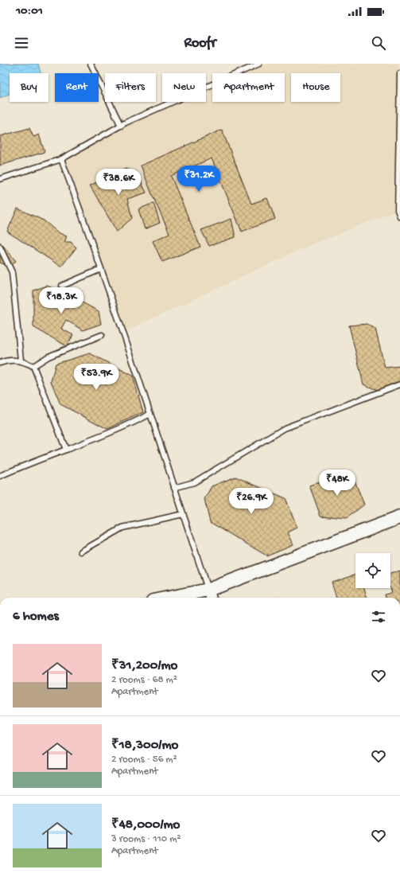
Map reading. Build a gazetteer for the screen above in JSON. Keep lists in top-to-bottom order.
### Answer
{
  "page": {
    "status": "10:01",
    "header": "Roofr",
    "chip": [
      "Buy",
      "Rent",
      "Filters",
      "New",
      "Apartment",
      "House"
    ],
    "price": [
      "₹31.2K",
      "₹38.6K",
      "₹18.3K",
      "₹53.9K",
      "₹48K",
      "₹26.9K"
    ],
    "heading": "6 homes",
    "list": [
      {
        "name": "₹31,200/mo",
        "note": "2 rooms · 68 m² · Apartment"
      },
      {
        "name": "₹18,300/mo",
        "note": "2 rooms · 56 m² · Apartment"
      },
      {
        "name": "₹48,000/mo",
        "note": "3 rooms · 110 m² · Apartment"
      }
    ]
  }
}
